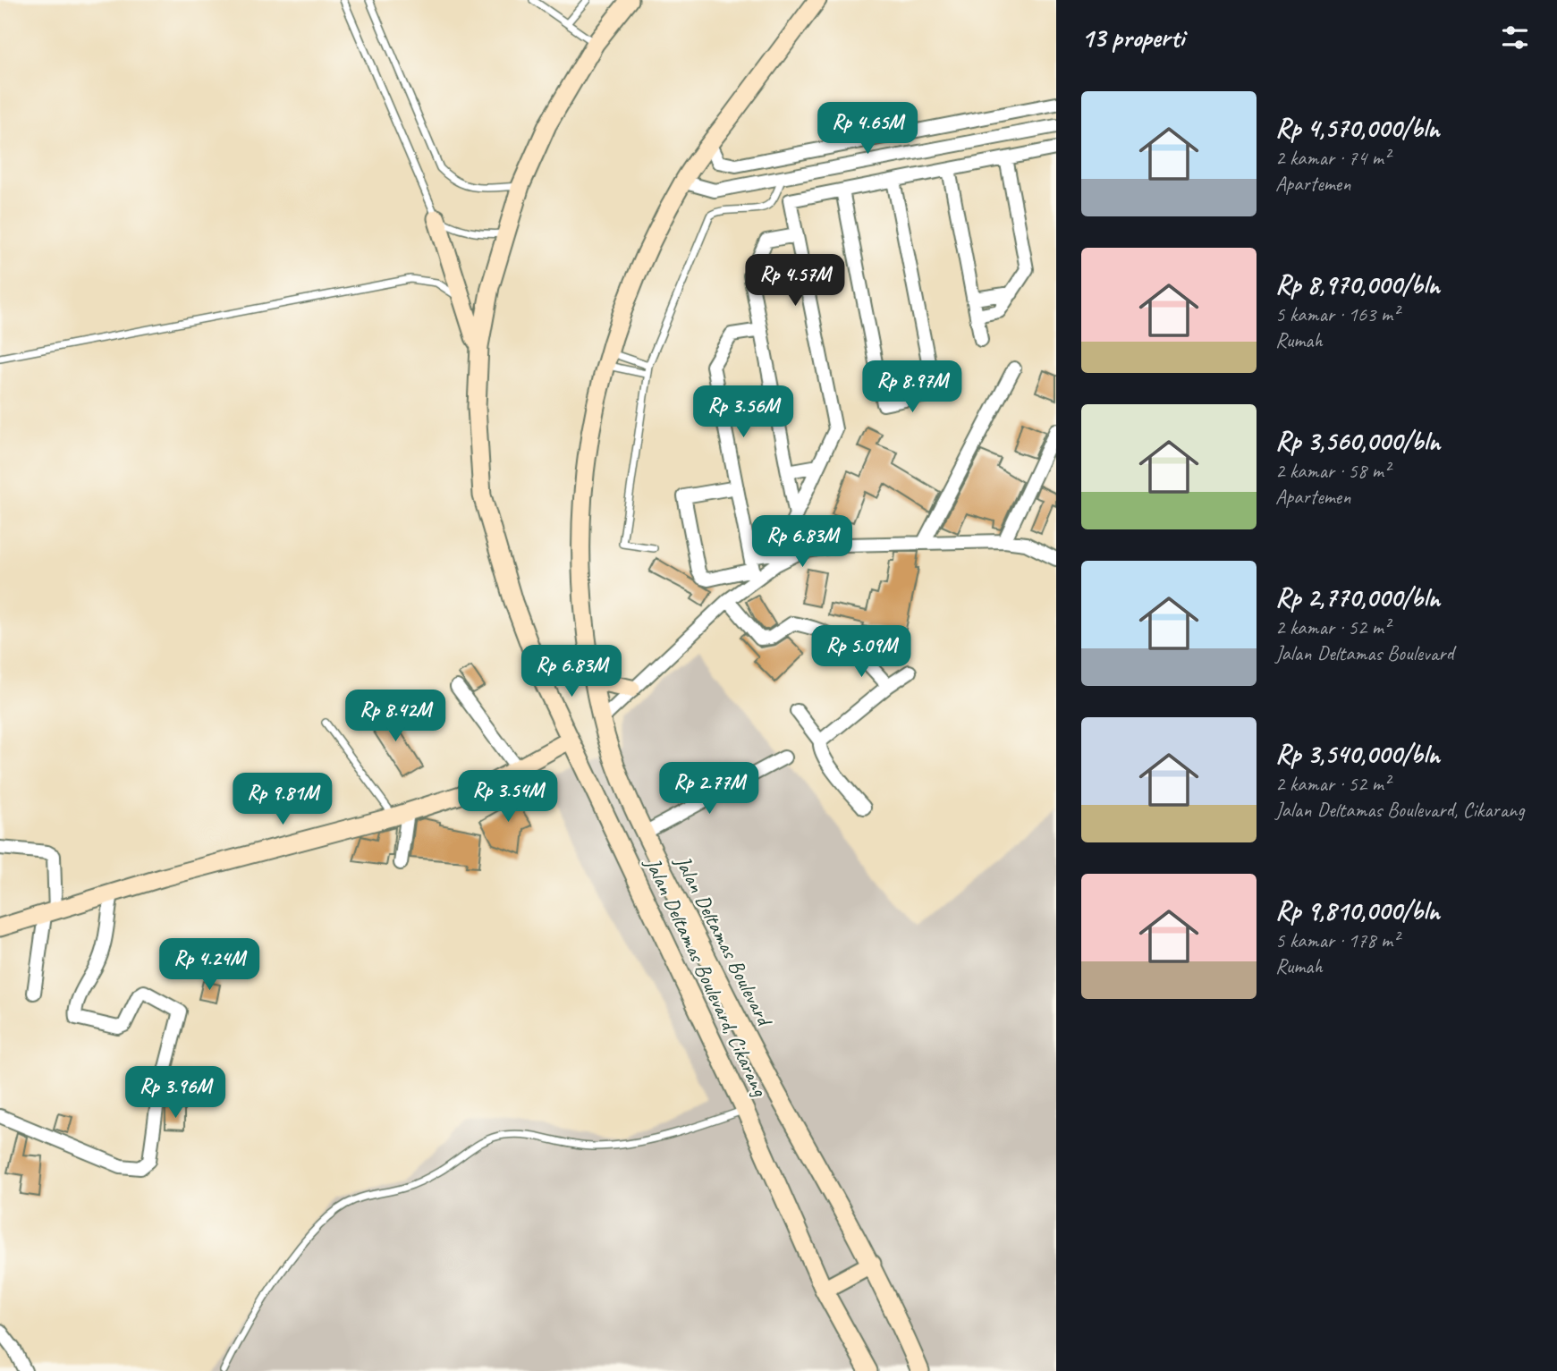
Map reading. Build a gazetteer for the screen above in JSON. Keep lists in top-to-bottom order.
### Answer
{
  "streets": {
    "street": ["Jalan Deltamas Boulevard", "Jalan Deltamas Boulevard, Cikarang"]
  },
  "page": {
    "heading": "13 properti",
    "list": [
      {
        "name": "Rp 4,570,000/bln",
        "note": "2 kamar · 74 m² · Apartemen"
      },
      {
        "name": "Rp 8,970,000/bln",
        "note": "5 kamar · 163 m² · Rumah"
      },
      {
        "name": "Rp 3,560,000/bln",
        "note": "2 kamar · 58 m² · Apartemen"
      },
      {
        "name": "Rp 2,770,000/bln",
        "note": "2 kamar · 52 m² · Jalan Deltamas Boulevard"
      },
      {
        "name": "Rp 3,540,000/bln",
        "note": "2 kamar · 52 m² · Jalan Deltamas Boulevard, Cikarang"
      },
      {
        "name": "Rp 9,810,000/bln",
        "note": "5 kamar · 178 m² · Rumah"
      }
    ],
    "price": [
      "Rp 4.65M",
      "Rp 4.57M",
      "Rp 8.97M",
      "Rp 3.56M",
      "Rp 6.83M",
      "Rp 5.09M",
      "Rp 6.83M",
      "Rp 8.42M",
      "Rp 2.77M",
      "Rp 3.54M",
      "Rp 9.81M",
      "Rp 4.24M",
      "Rp 3.96M"
    ]
  }
}
